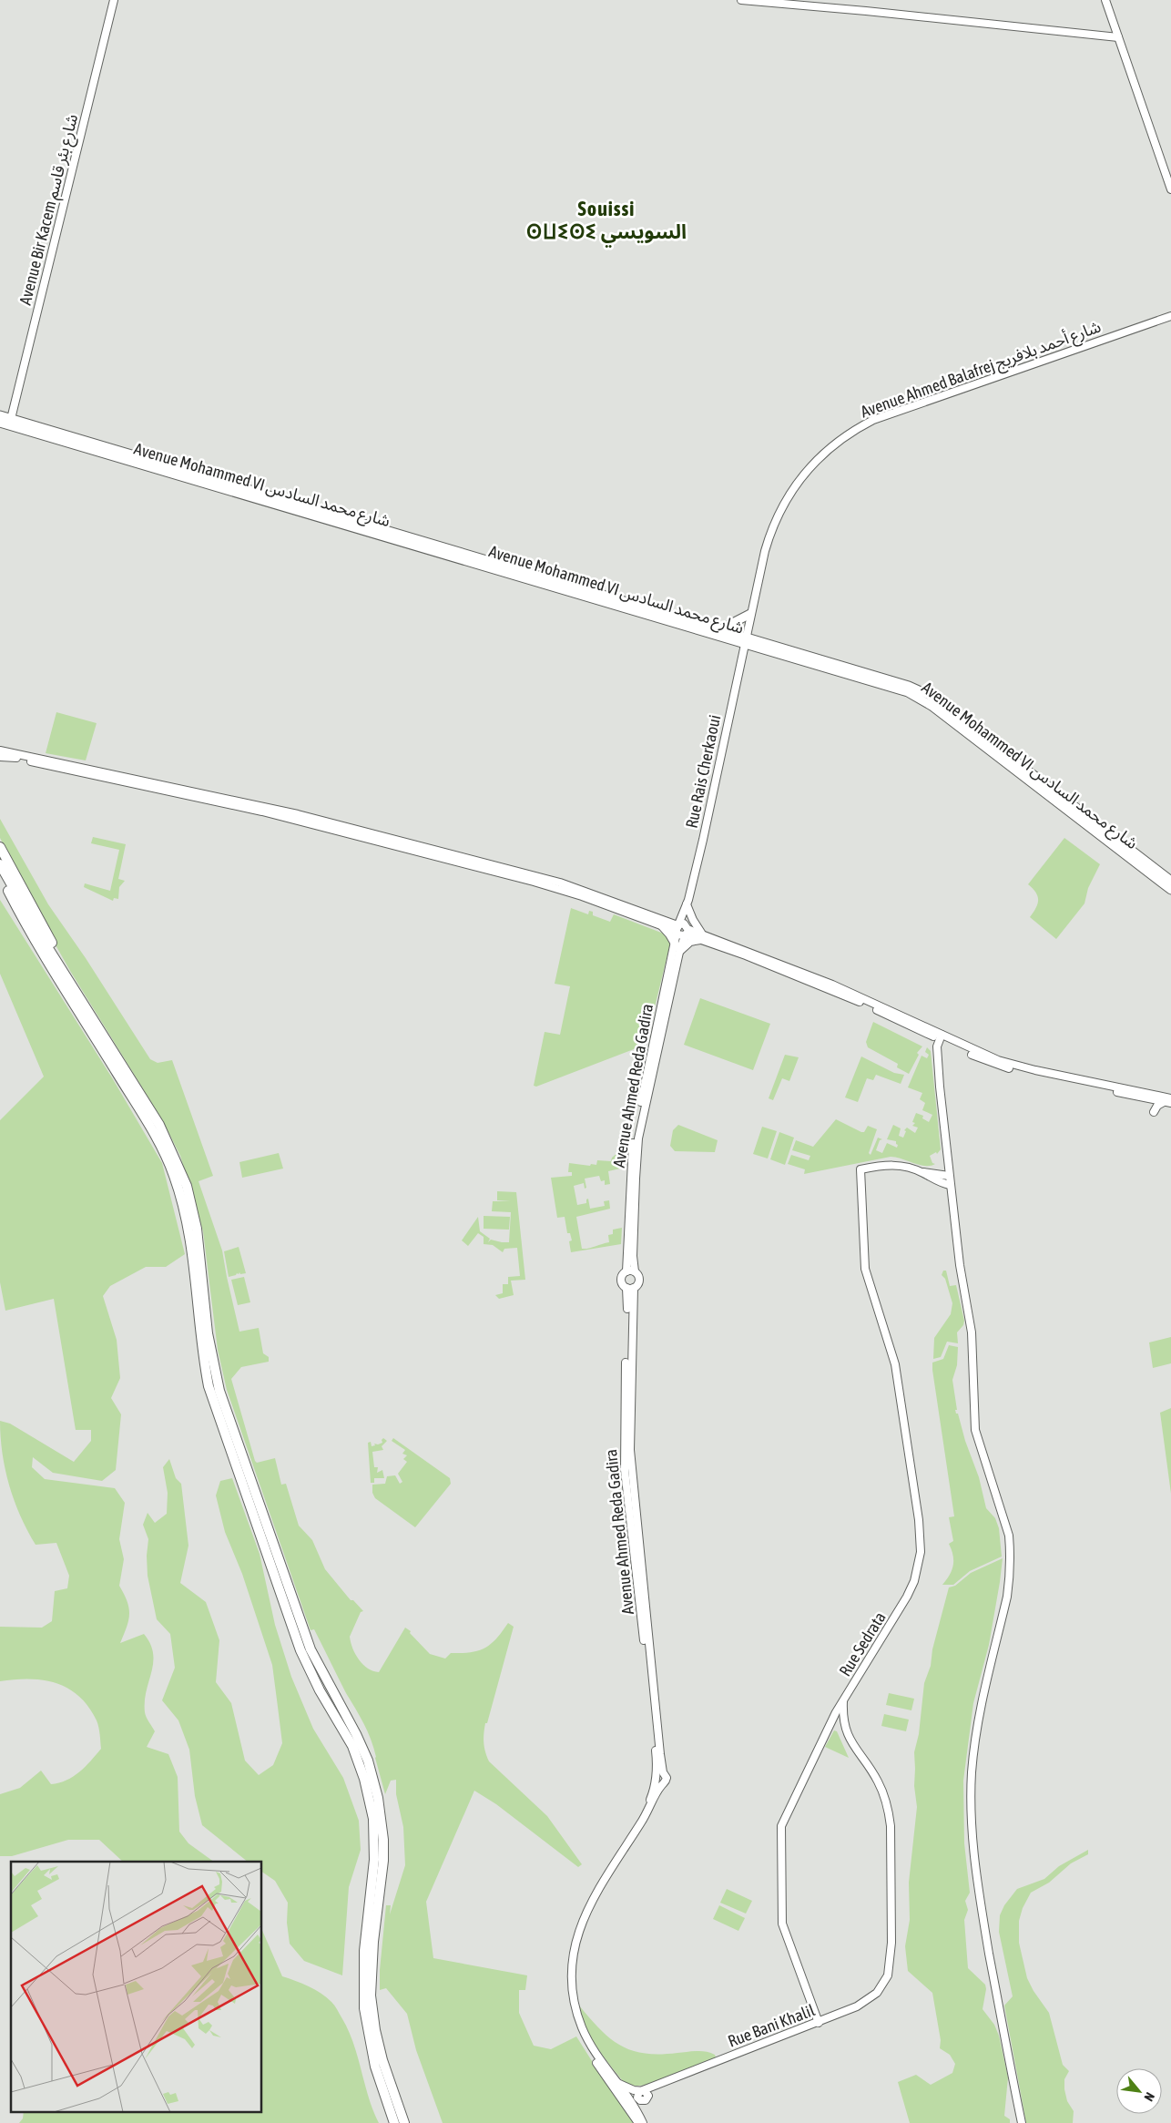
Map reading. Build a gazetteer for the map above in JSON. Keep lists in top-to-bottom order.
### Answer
{
  "streets": {
    "main road": ["Avenue Mohammed VI شارع محمد السادس"],
    "street": [
      "Avenue Bir Kacem شارع بئر قاسم",
      "Avenue Ahmed Balafrej شارع أحمد بلافريج",
      "Rue Rais Cherkaoui",
      "Avenue Ahmed Reda Gadira",
      "Rue Sedrata",
      "Rue Bani Khalil"
    ]
  },
  "crossings": [
    ["Avenue Bir Kacem شارع بئر قاسم", "Avenue Mohammed VI شارع محمد السادس"],
    ["Avenue Ahmed Balafrej شارع أحمد بلافريج", "Avenue Mohammed VI شارع محمد السادس"],
    ["Avenue Ahmed Balafrej شارع أحمد بلافريج", "Rue Rais Cherkaoui"],
    ["Avenue Mohammed VI شارع محمد السادس", "Rue Rais Cherkaoui"],
    ["Rue Sedrata", "Rue Bani Khalil"]
  ],
  "districts": ["Souissi ⵙⵡⵉⵙⵉ السويسي"],
  "north": "bottom right"
}
